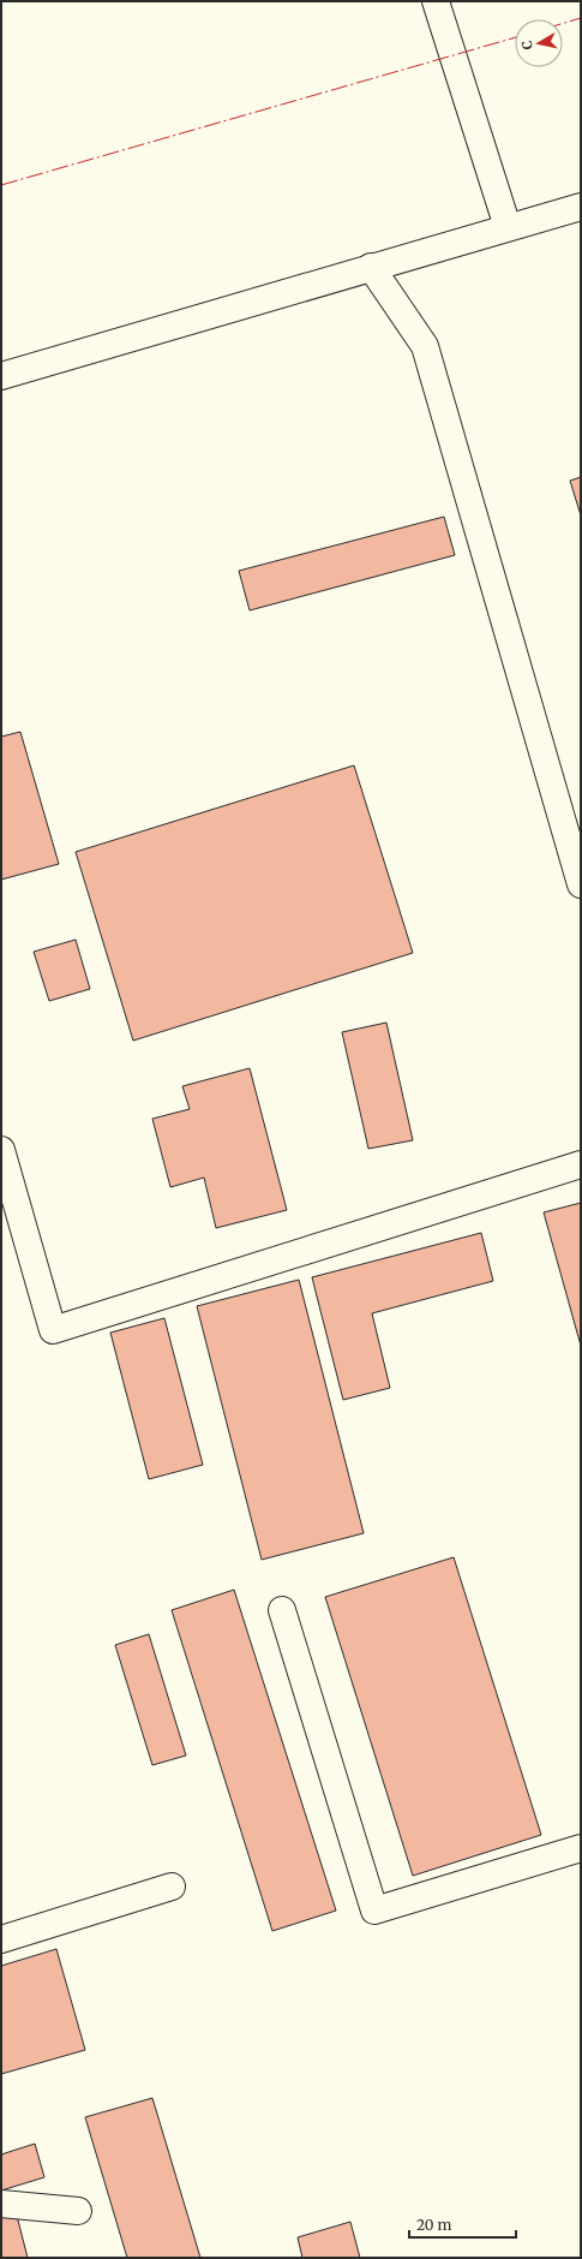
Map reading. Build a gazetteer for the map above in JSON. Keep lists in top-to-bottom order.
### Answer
{
  "scale_bar": "20 m",
  "north": "left"
}
